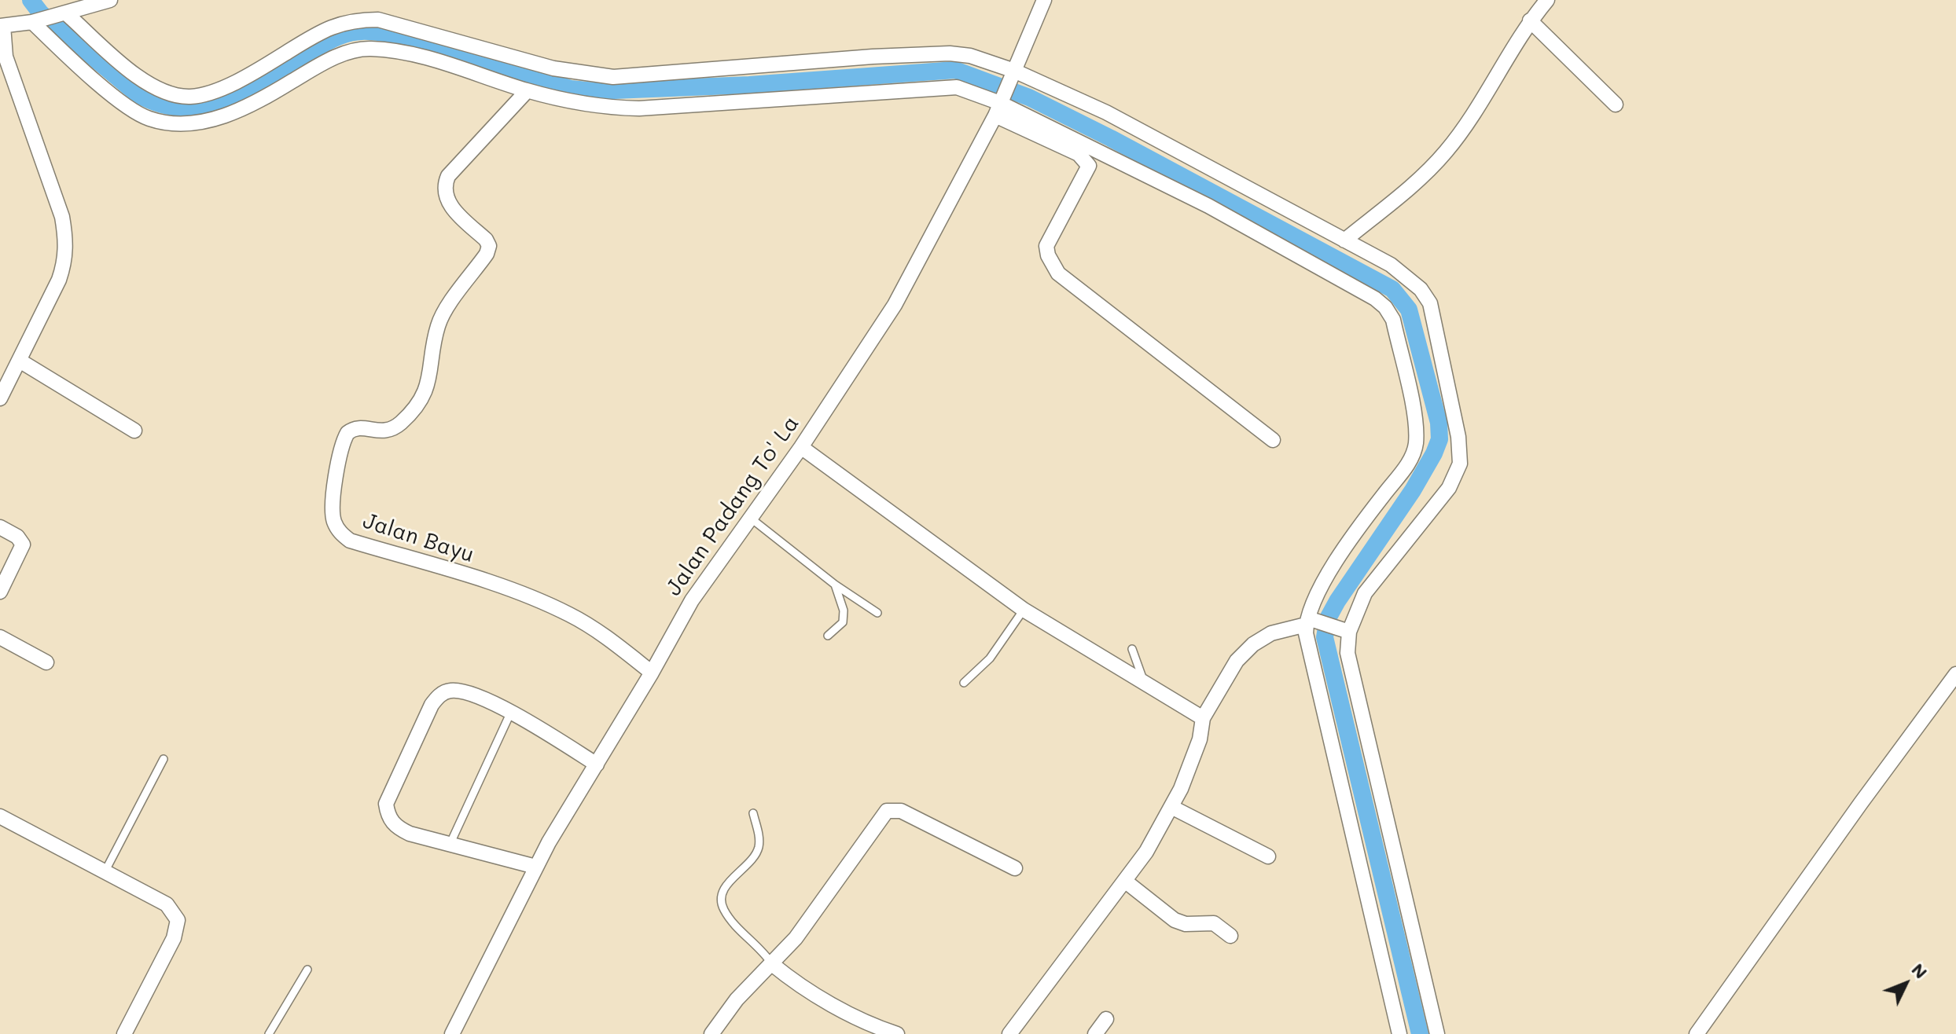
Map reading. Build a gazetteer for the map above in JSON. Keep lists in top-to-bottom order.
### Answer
{
  "streets": {
    "street": ["Jalan Padang To' La", "Jalan Bayu"]
  },
  "crossings": [
    ["Jalan Padang To' La", "Jalan Bayu"]
  ],
  "north": "top right"
}
